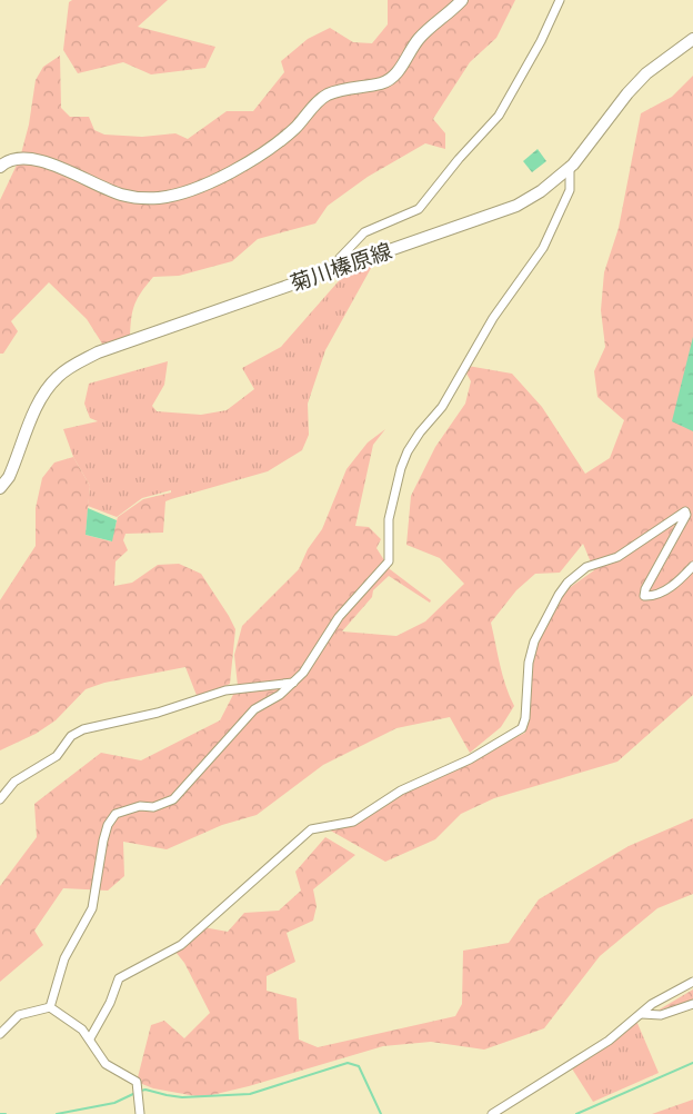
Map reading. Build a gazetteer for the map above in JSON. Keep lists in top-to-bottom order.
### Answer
{
  "streets": {
    "main road": ["菊川榛原線"]
  }
}
